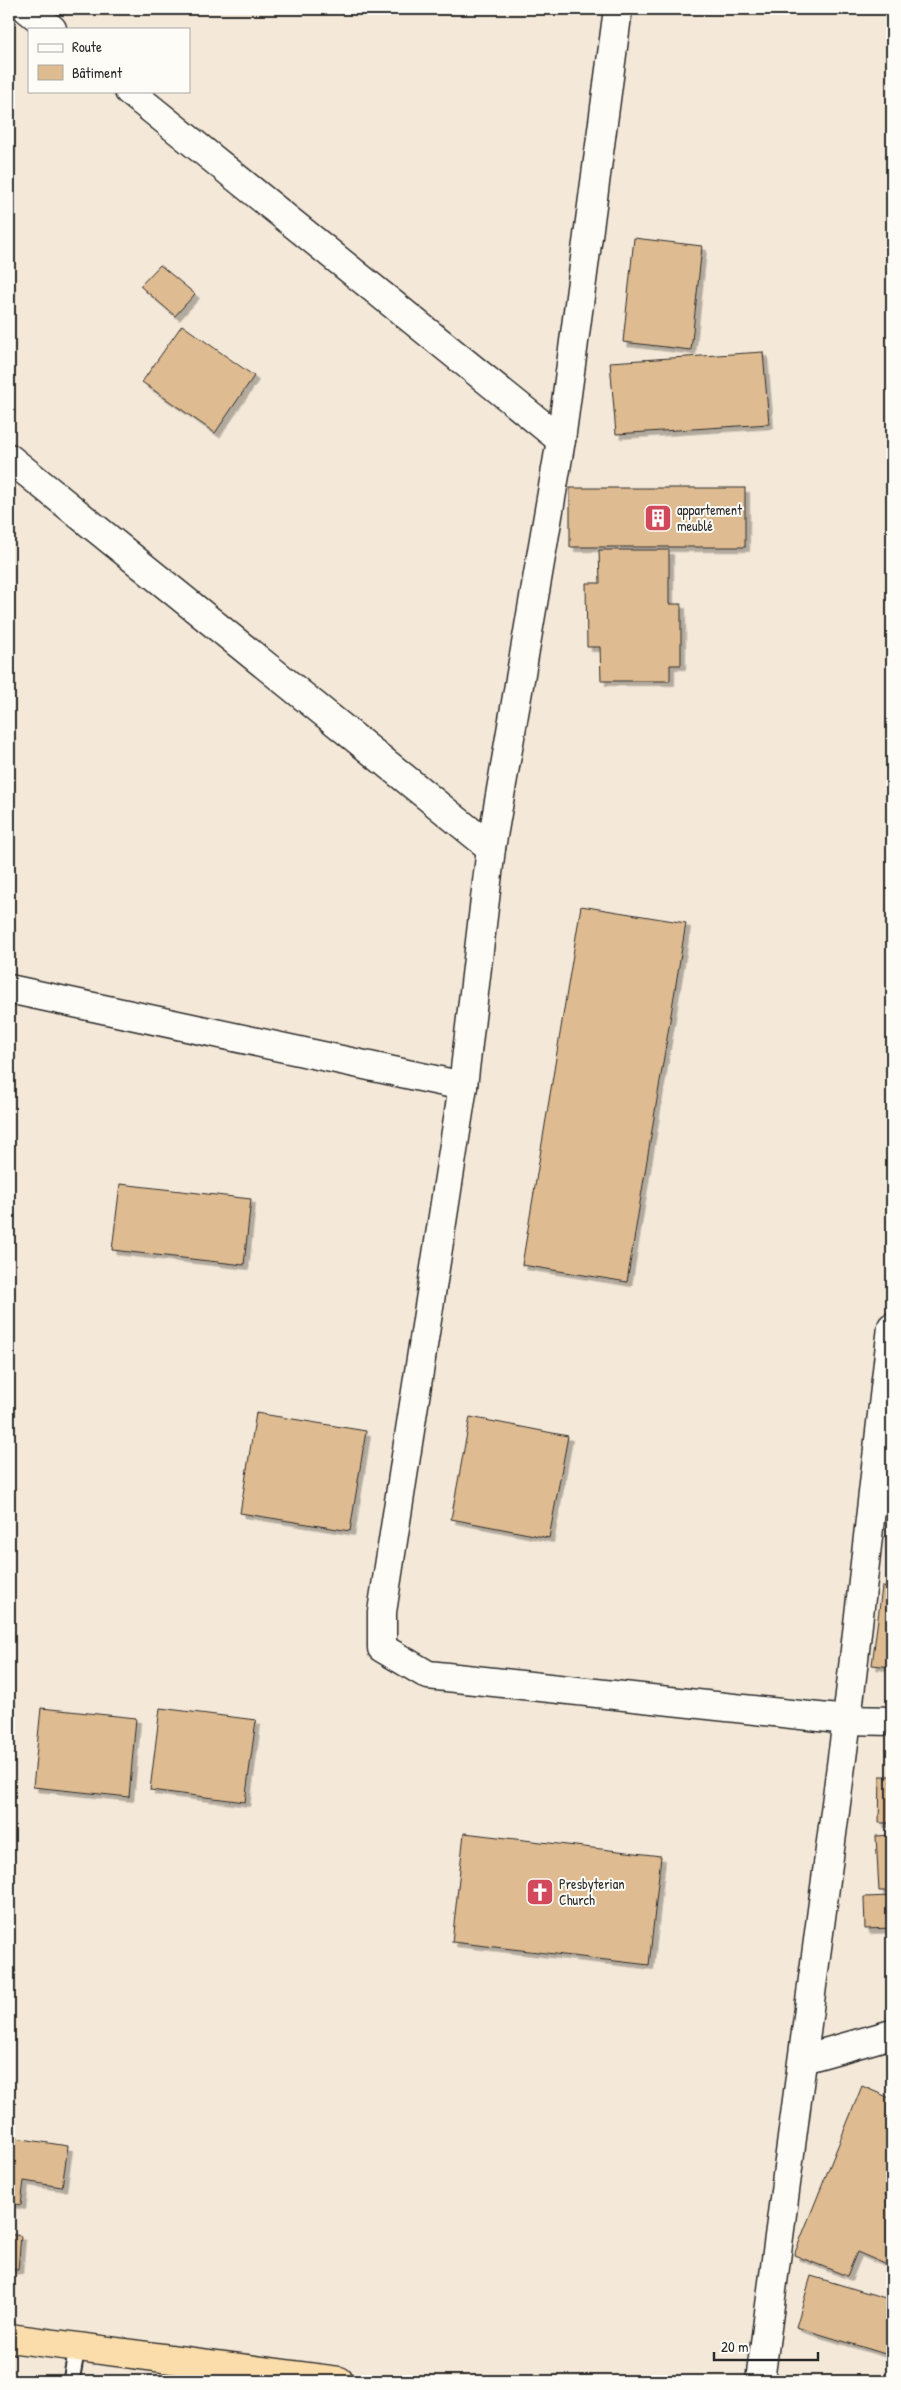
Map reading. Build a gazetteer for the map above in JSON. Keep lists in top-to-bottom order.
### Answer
{
  "places": {
    "building": ["appartement meublé"],
    "church": ["Presbyterian Church"]
  },
  "legend": ["Route", "Bâtiment"],
  "scale_bar": "20 m"
}
